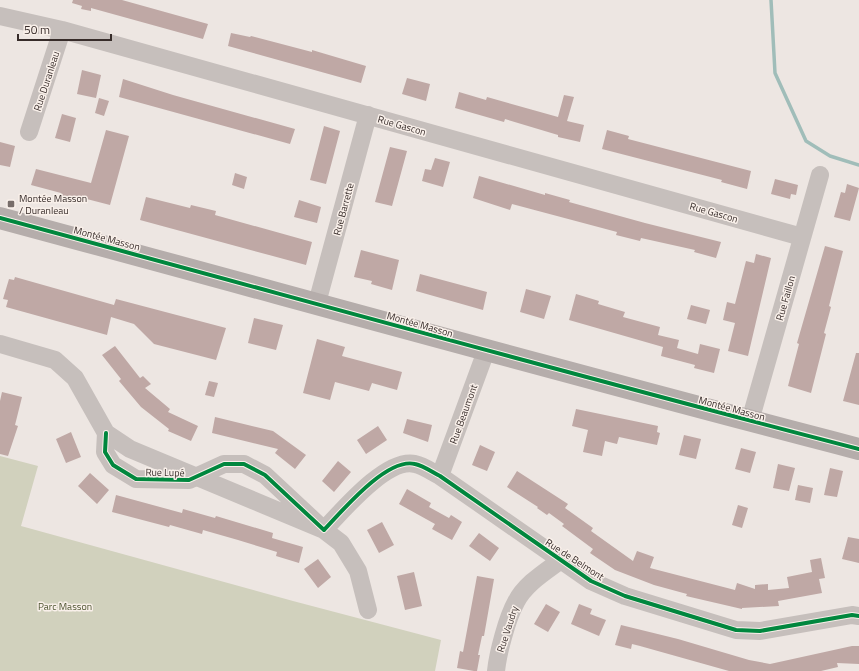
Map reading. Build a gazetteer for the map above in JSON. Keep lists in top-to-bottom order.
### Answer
{
  "streets": {
    "main road": ["Montée Masson"],
    "street": [
      "Rue Duranleau",
      "Rue Gascon",
      "Rue Barrette",
      "Rue Faillon",
      "Rue Beaumont",
      "Rue Lupé",
      "Rue de Belmont",
      "Rue Vaudry"
    ]
  },
  "crossings": [
    ["Rue Duranleau", "Rue Gascon"],
    ["Rue Gascon", "Rue Barrette"],
    ["Rue Gascon", "Rue Faillon"],
    ["Rue Barrette", "Montée Masson"],
    ["Montée Masson", "Rue Faillon"],
    ["Montée Masson", "Rue Beaumont"],
    ["Rue Beaumont", "Rue de Belmont"],
    ["Rue Lupé", "Rue de Belmont"],
    ["Rue de Belmont", "Rue Vaudry"]
  ],
  "parks": ["Parc Masson"],
  "places": {
    "transit": ["Montée Masson / Duranleau"]
  },
  "scale_bar": "50 m"
}
